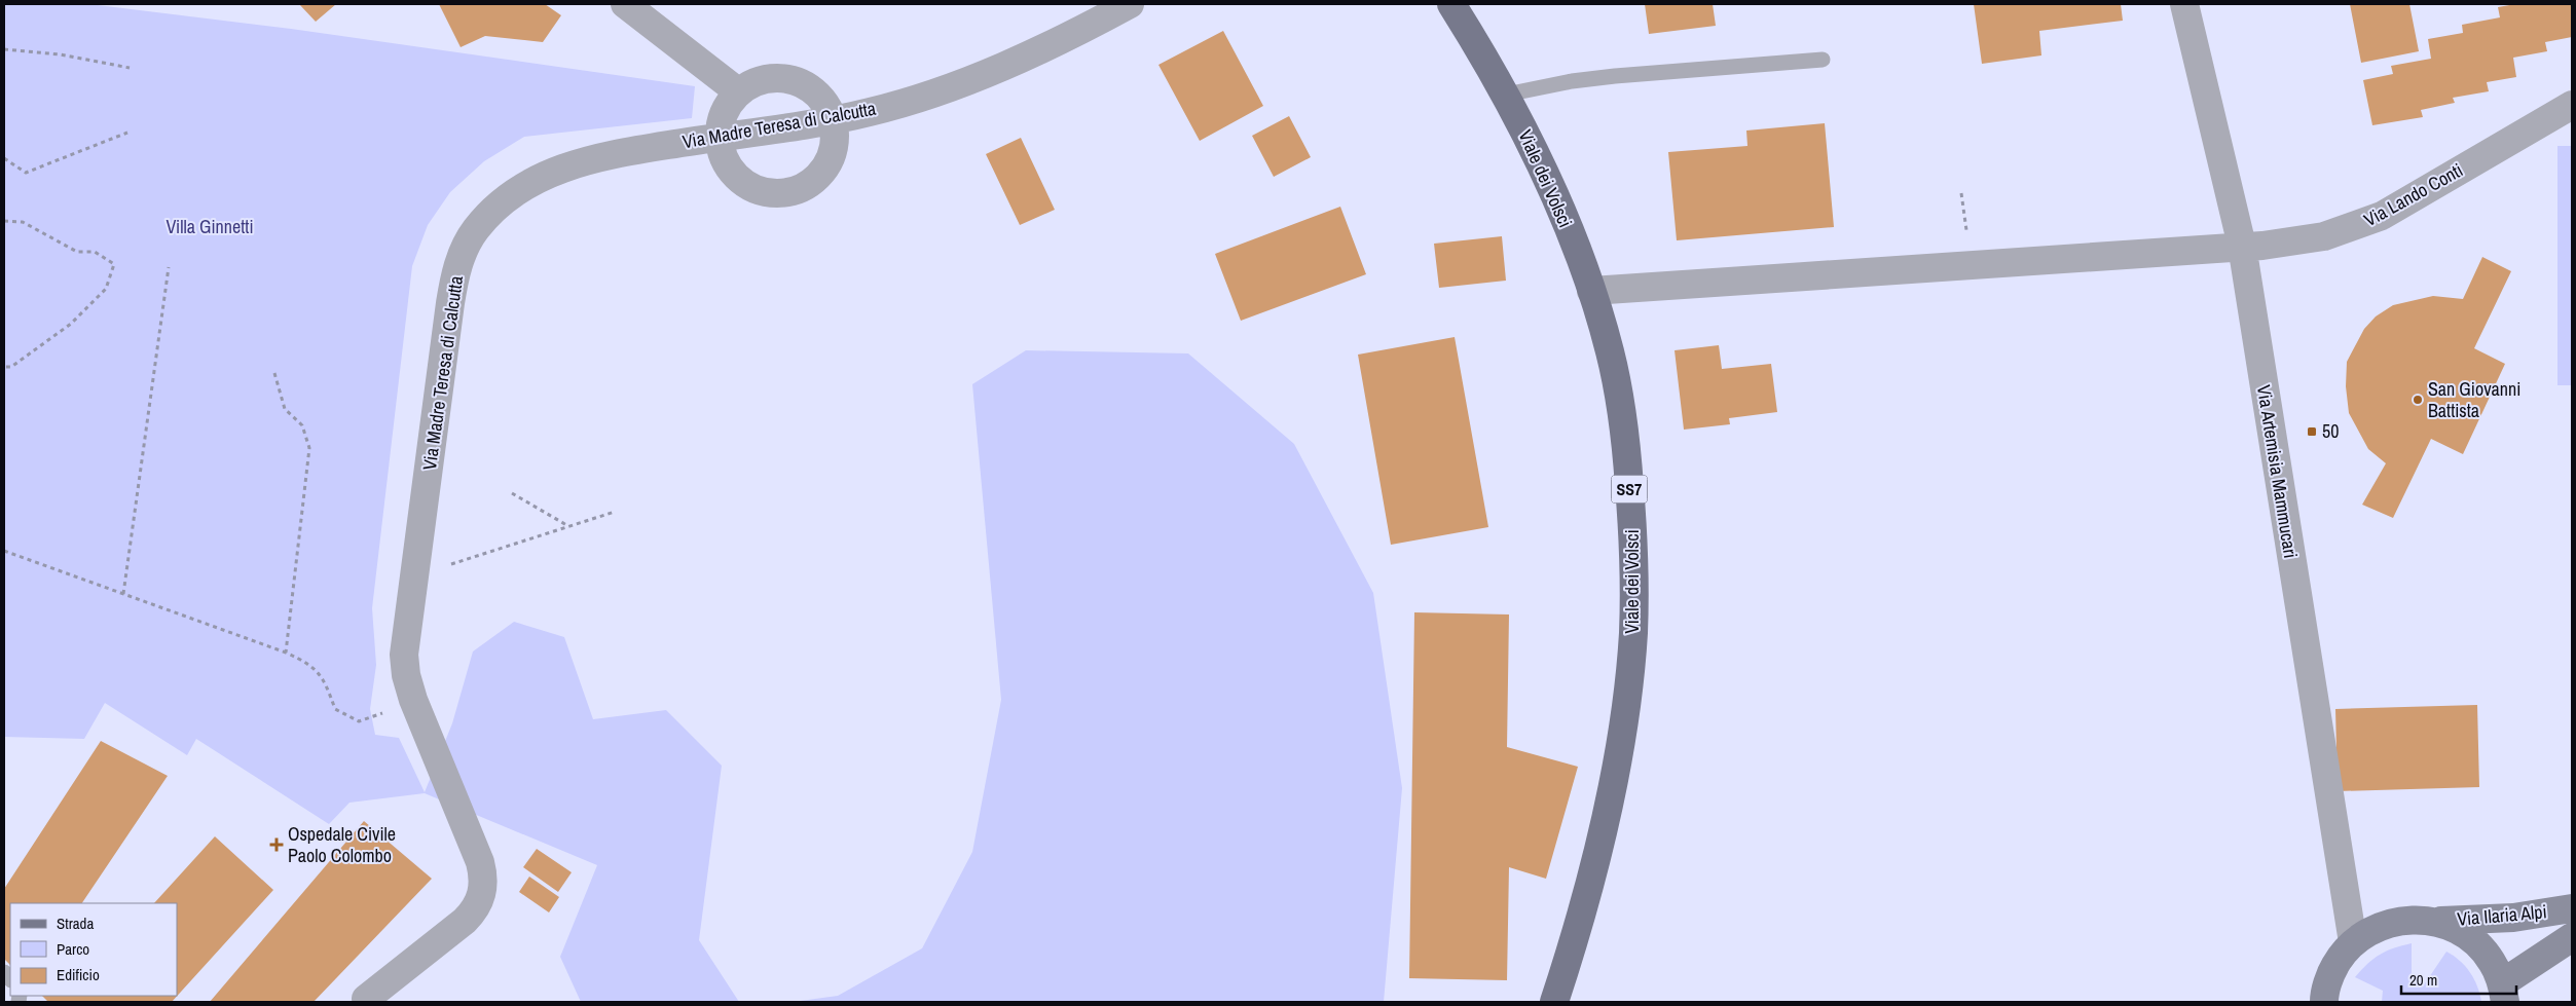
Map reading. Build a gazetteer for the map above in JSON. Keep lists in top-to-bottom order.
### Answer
{
  "streets": {
    "main road": ["Viale dei Volsci", "SS7"],
    "street": [
      "Via Madre Teresa di Calcutta",
      "Via Lando Conti",
      "Via Artemisia Mammucari",
      "Via Ilaria Alpi"
    ]
  },
  "crossings": [
    ["Viale dei Volsci", "Via Lando Conti"],
    ["Via Lando Conti", "Via Artemisia Mammucari"]
  ],
  "parks": ["Villa Ginnetti"],
  "places": {
    "other": ["San Giovanni Battista"],
    "transit": ["50"],
    "health": ["Ospedale Civile Paolo Colombo"]
  },
  "legend": ["Strada", "Parco", "Edificio"],
  "scale_bar": "20 m"
}
